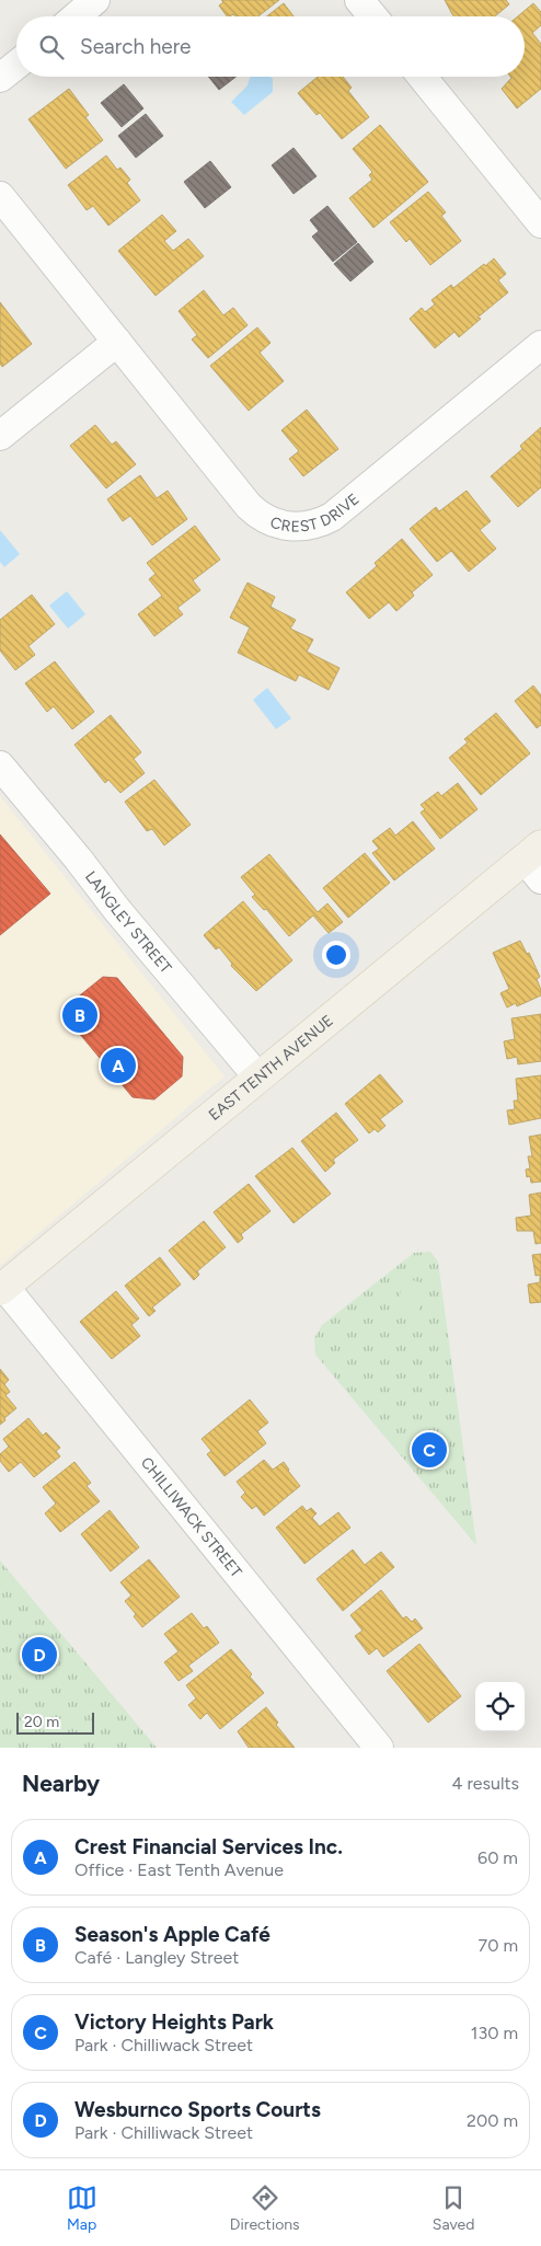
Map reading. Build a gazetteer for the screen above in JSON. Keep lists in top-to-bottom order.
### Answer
{
  "streets": {
    "main road": ["EAST TENTH AVENUE"],
    "street": ["CREST DRIVE", "LANGLEY STREET", "CHILLIWACK STREET"]
  },
  "crossings": [
    ["LANGLEY STREET", "EAST TENTH AVENUE"],
    ["EAST TENTH AVENUE", "CHILLIWACK STREET"]
  ],
  "scale_bar": "20 m",
  "page": {
    "search": "Search here",
    "pins": [
      "B",
      "A",
      "C",
      "D"
    ],
    "scale": "20 m",
    "heading": ["Nearby", "4 results"],
    "list": [
      {
        "mark": "A",
        "name": "Crest Financial Services Inc.",
        "note": "Office · East Tenth Avenue",
        "value": "60 m"
      },
      {
        "mark": "B",
        "name": "Season's Apple Café",
        "note": "Café · Langley Street",
        "value": "70 m"
      },
      {
        "mark": "C",
        "name": "Victory Heights Park",
        "note": "Park · Chilliwack Street",
        "value": "130 m"
      },
      {
        "mark": "D",
        "name": "Wesburnco Sports Courts",
        "note": "Park · Chilliwack Street",
        "value": "200 m"
      }
    ],
    "nav": ["Map", "Directions", "Saved"]
  }
}
